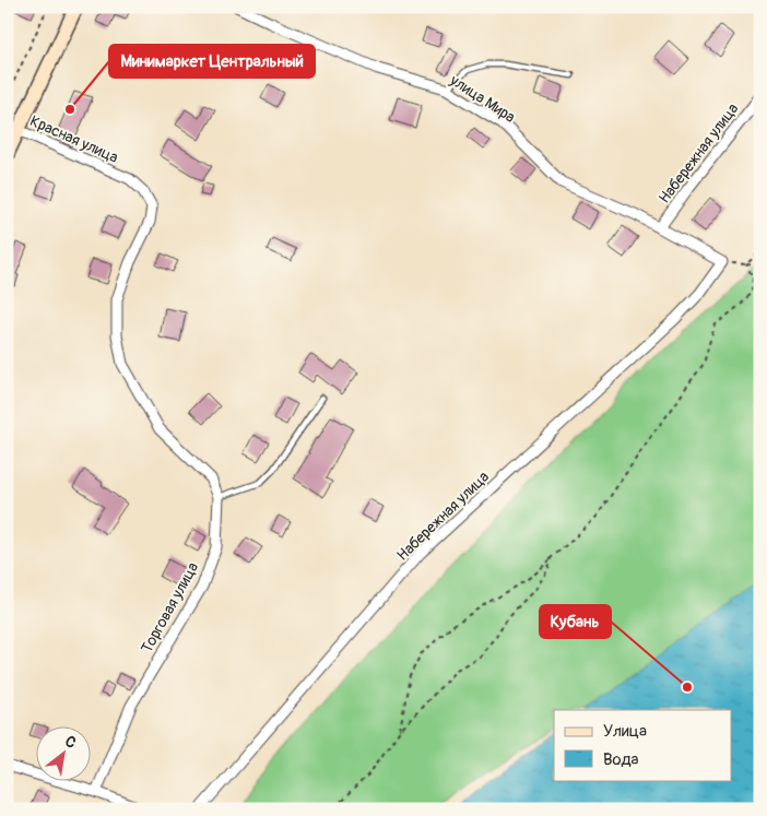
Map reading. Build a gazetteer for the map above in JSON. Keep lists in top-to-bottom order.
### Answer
{
  "streets": {
    "street": [
      "улица Мира",
      "Красная улица",
      "Набережная улица",
      "Торговая улица"
    ]
  },
  "crossings": [
    ["улица Мира", "Набережная улица"],
    ["Красная улица", "Торговая улица"]
  ],
  "places": ["Минимаркет Центральный", "Кубань"],
  "legend": ["Улица", "Вода"],
  "north": "top right"
}
